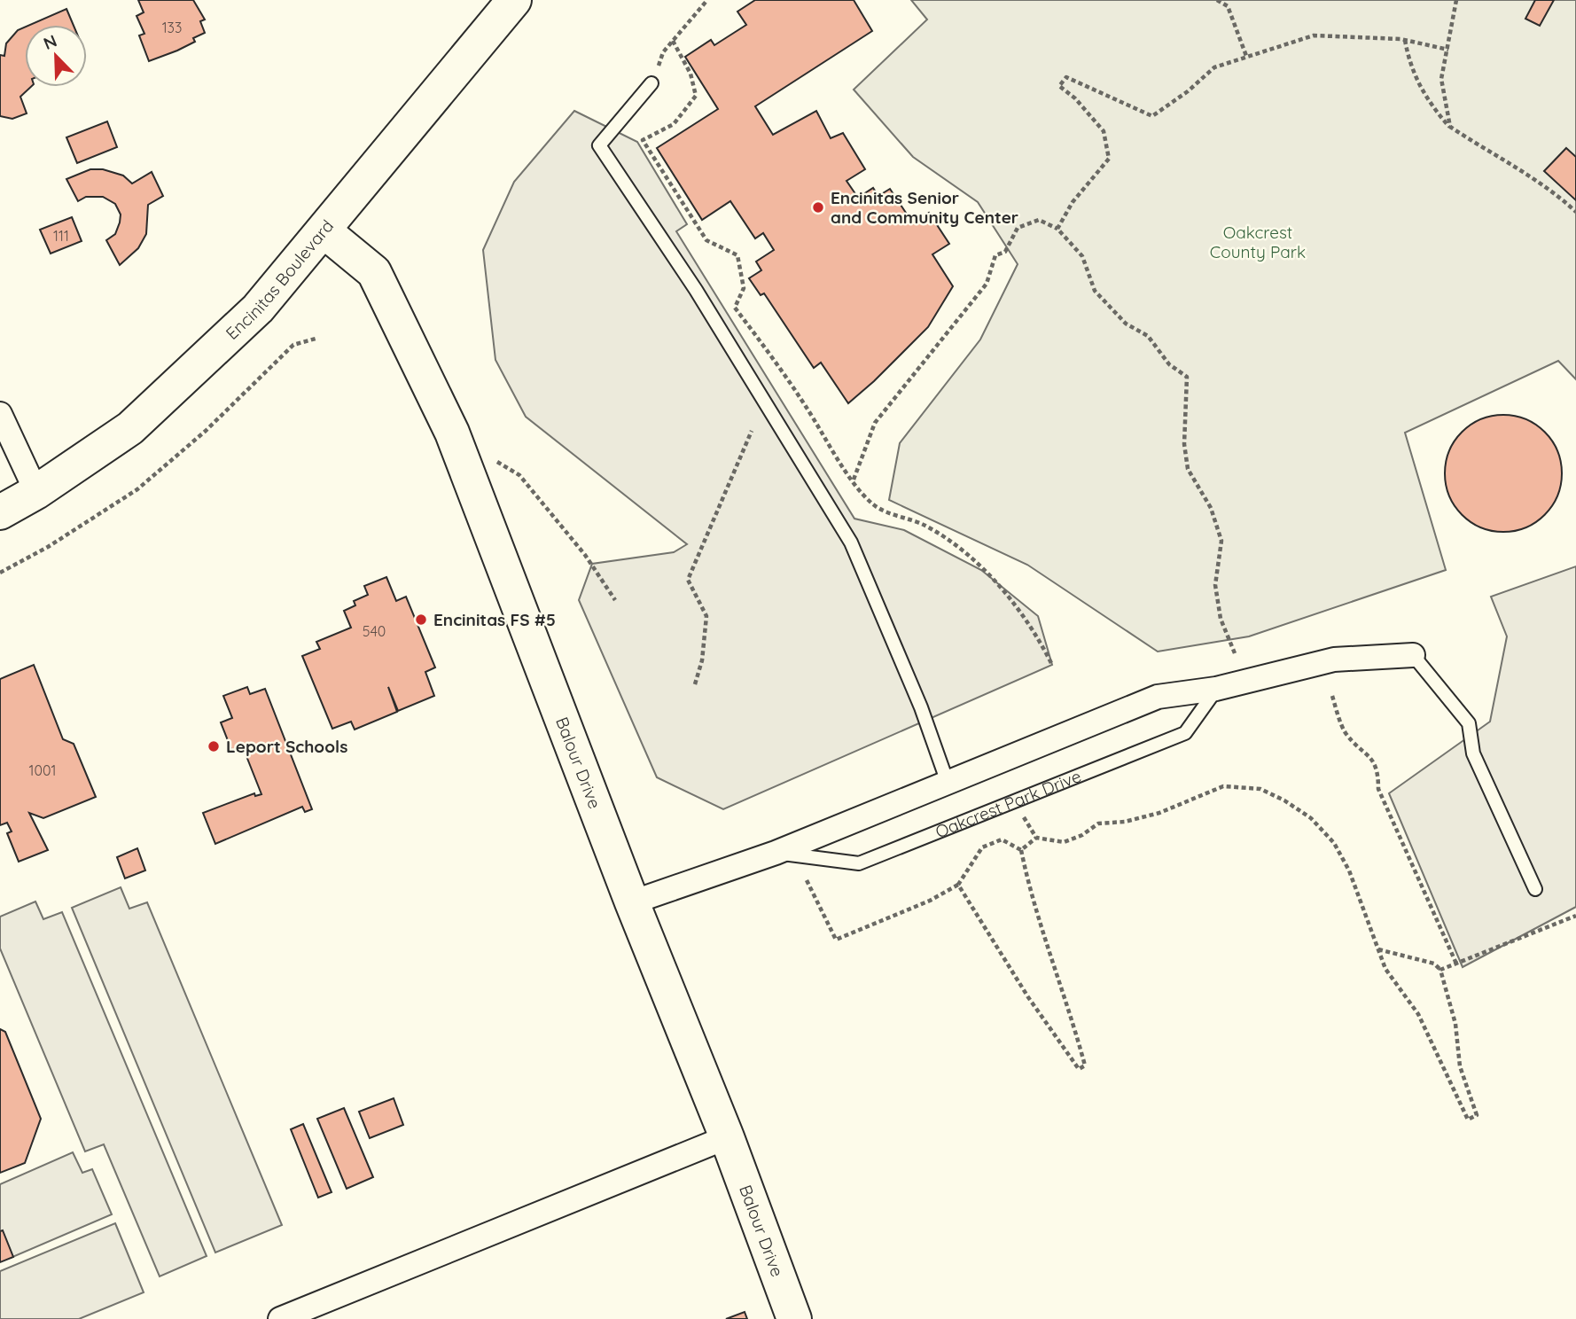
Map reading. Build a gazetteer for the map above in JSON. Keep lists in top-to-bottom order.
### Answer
{
  "streets": {
    "street": ["Encinitas Boulevard", "Balour Drive", "Oakcrest Park Drive"]
  },
  "crossings": [
    ["Encinitas Boulevard", "Balour Drive"],
    ["Balour Drive", "Oakcrest Park Drive"]
  ],
  "parks": ["Oakcrest County Park"],
  "places": ["Encinitas Senior and Community Center", "Encinitas FS #5", "Leport Schools"],
  "house_numbers": [
    "133",
    "111",
    "540",
    "1001"
  ],
  "north": "top left"
}
